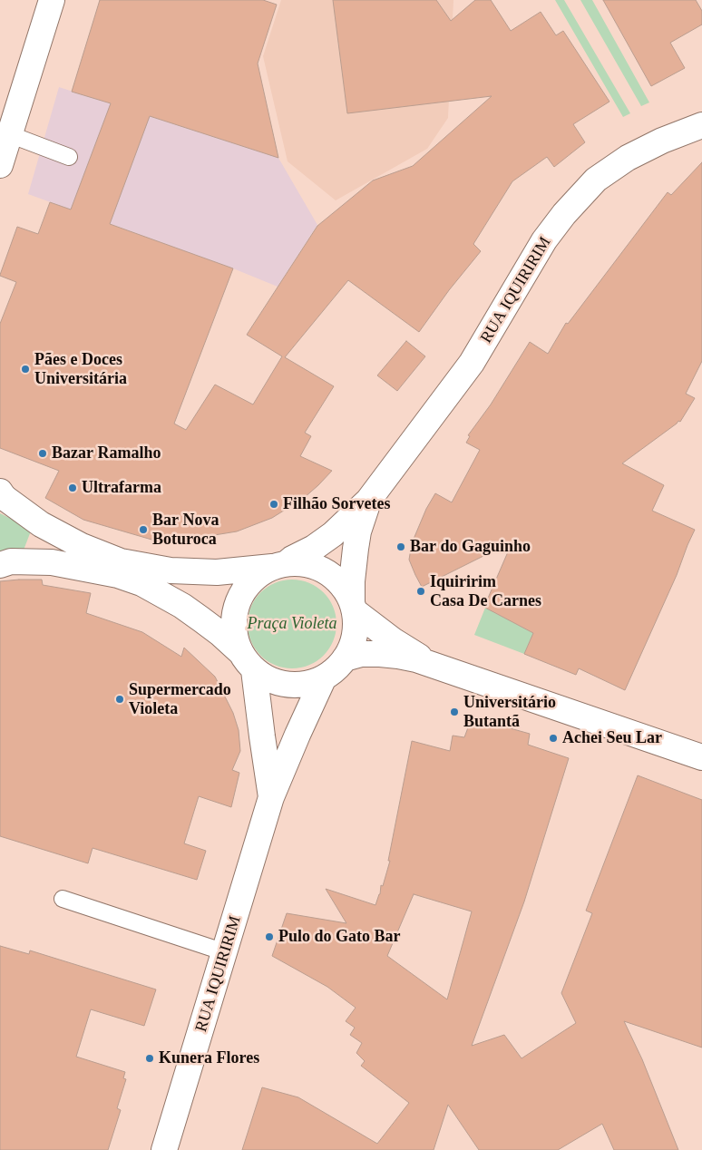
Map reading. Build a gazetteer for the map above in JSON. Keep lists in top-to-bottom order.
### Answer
{
  "streets": {
    "street": ["RUA IQUIRIRIM"]
  },
  "parks": ["Praça Violeta"],
  "places": [
    "Pães e Doces Universitária",
    "Bazar Ramalho",
    "Ultrafarma",
    "Filhão Sorvetes",
    "Bar Nova Boturoca",
    "Bar do Gaguinho",
    "Iquiririm Casa De Carnes",
    "Supermercado Violeta",
    "Universitário Butantã",
    "Achei Seu Lar",
    "Pulo do Gato Bar",
    "Kunera Flores"
  ]
}
